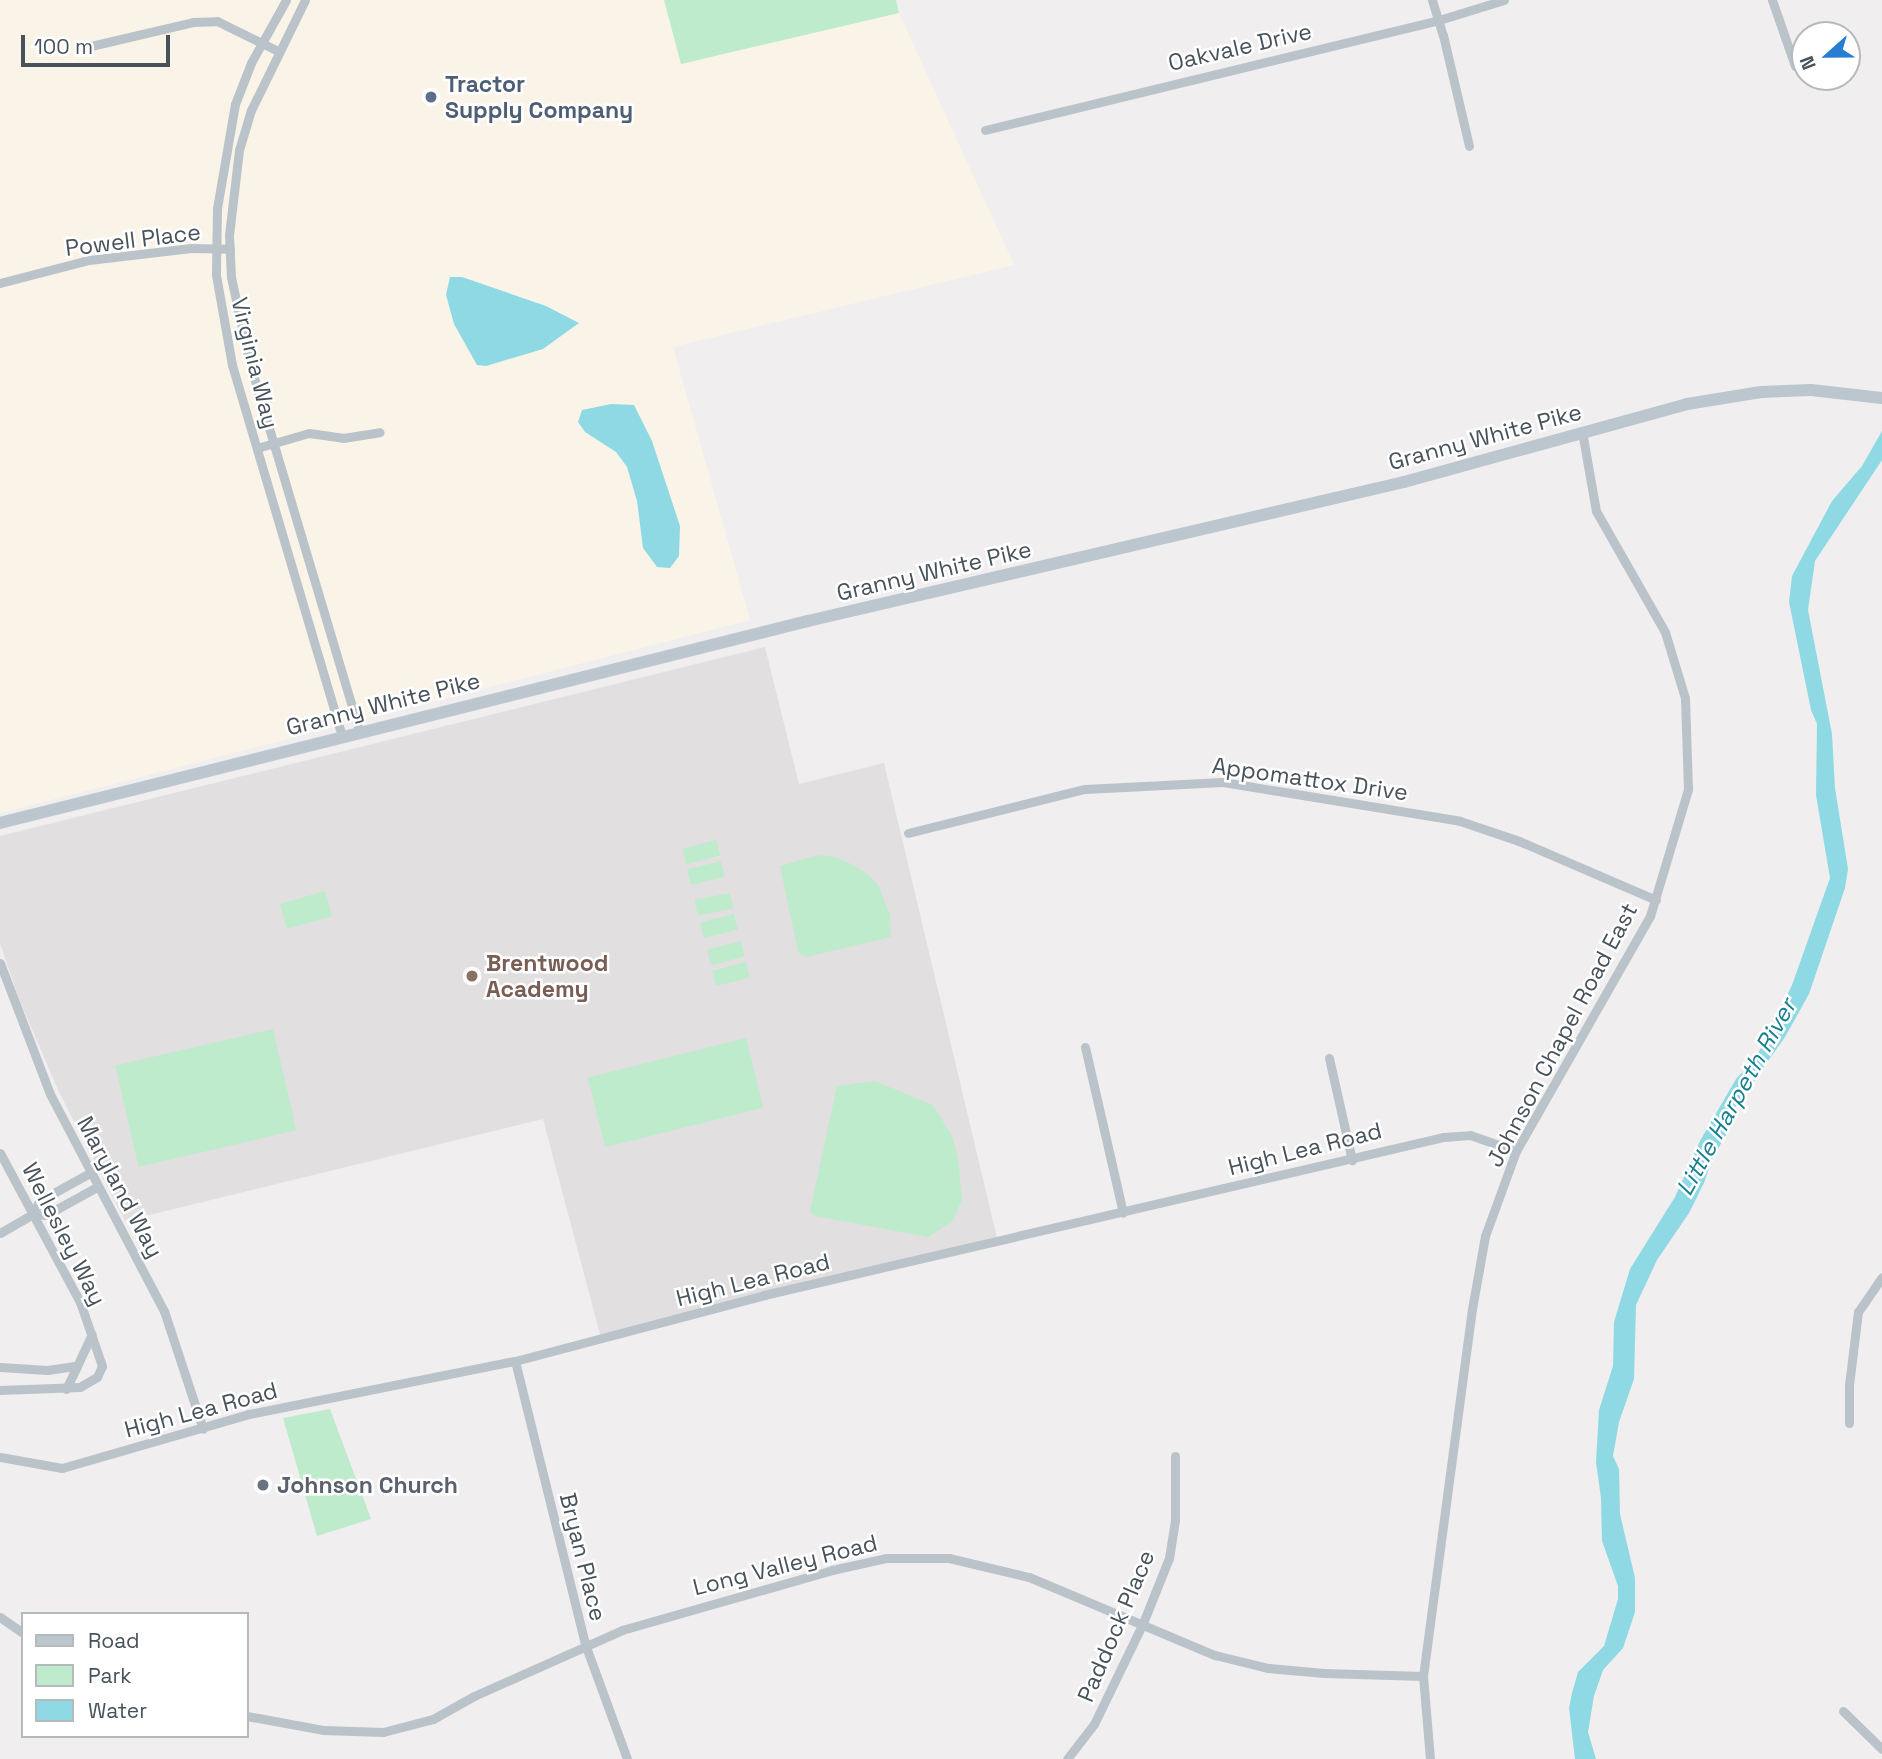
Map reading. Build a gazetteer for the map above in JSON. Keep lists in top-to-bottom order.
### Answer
{
  "streets": {
    "main road": ["Granny White Pike"],
    "street": [
      "Oakvale Drive",
      "Powell Place",
      "Virginia Way",
      "Appomattox Drive",
      "Johnson Chapel Road East",
      "High Lea Road",
      "Maryland Way",
      "Wellesley Way",
      "Bryan Place",
      "Long Valley Road",
      "Paddock Place"
    ]
  },
  "crossings": [
    ["Powell Place", "Virginia Way"],
    ["Virginia Way", "Granny White Pike"],
    ["Granny White Pike", "Johnson Chapel Road East"],
    ["Appomattox Drive", "Johnson Chapel Road East"],
    ["Johnson Chapel Road East", "High Lea Road"],
    ["Johnson Chapel Road East", "Long Valley Road"],
    ["High Lea Road", "Maryland Way"],
    ["High Lea Road", "Bryan Place"],
    ["Bryan Place", "Long Valley Road"],
    ["Long Valley Road", "Paddock Place"]
  ],
  "water": ["Little Harpeth River"],
  "places": ["Tractor Supply Company", "Brentwood Academy", "Johnson Church"],
  "legend": ["Road", "Park", "Water"],
  "scale_bar": "100 m",
  "north": "left"
}
